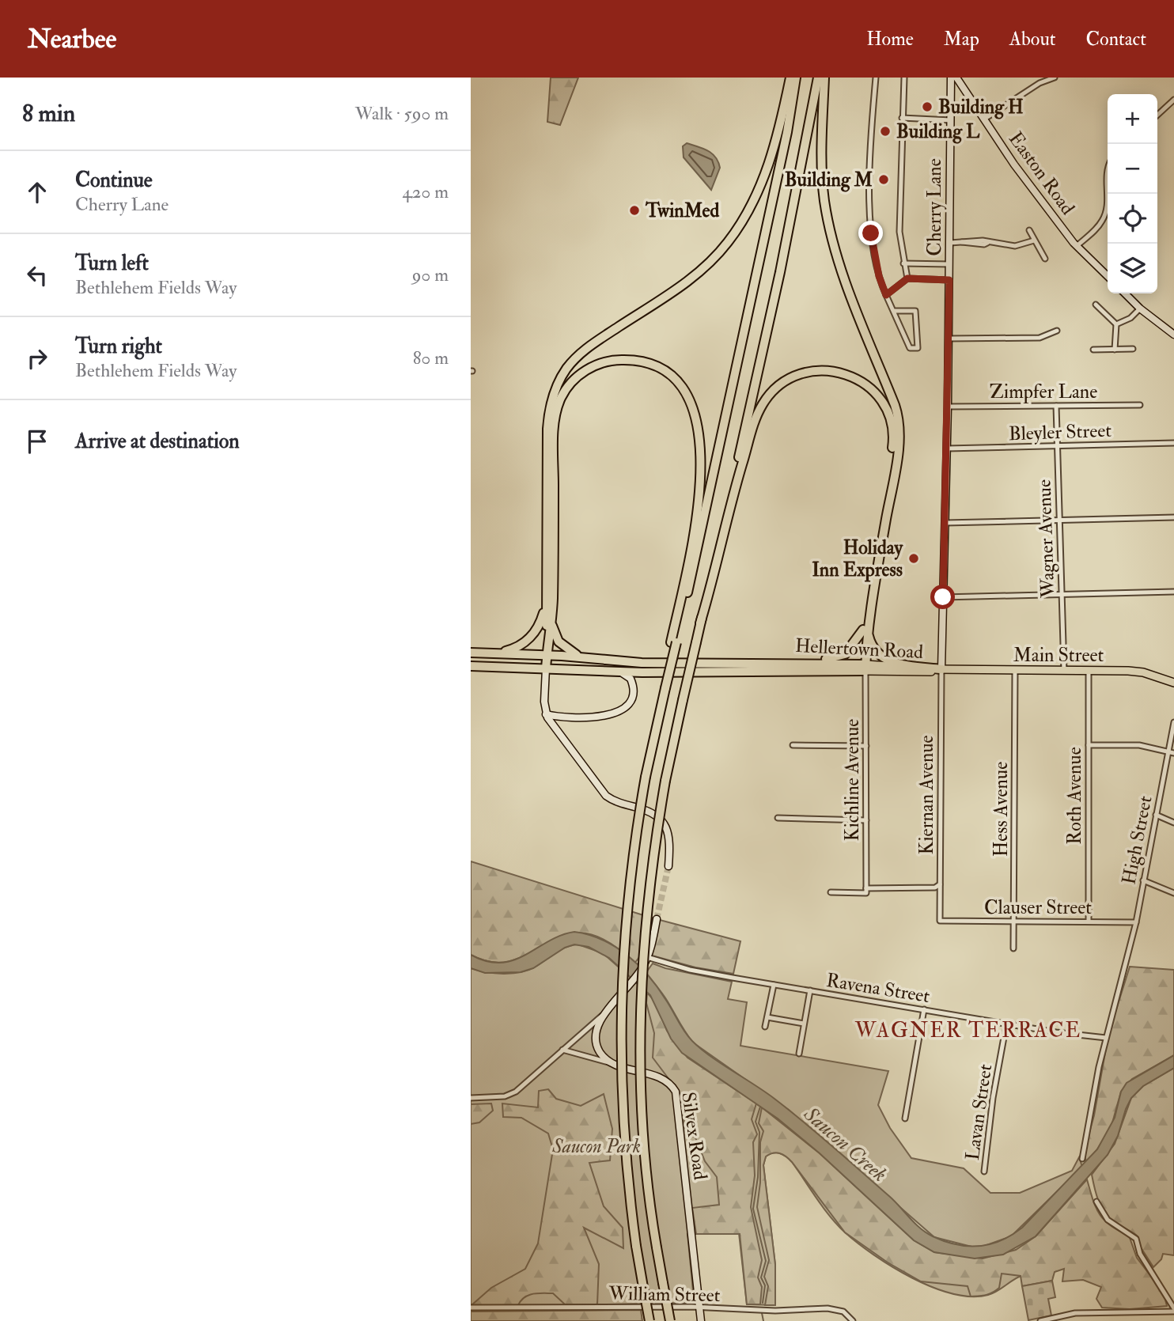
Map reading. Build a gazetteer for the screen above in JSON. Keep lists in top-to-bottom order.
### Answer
{
  "streets": {
    "highway": ["Hellertown Road"],
    "main road": ["Main Street"],
    "street": [
      "Easton Road",
      "Cherry Lane",
      "Zimpfer Lane",
      "Bleyler Street",
      "Wagner Avenue",
      "Kichline Avenue",
      "Kiernan Avenue",
      "Roth Avenue",
      "Hess Avenue",
      "High Street",
      "Clauser Street",
      "Ravena Street",
      "Lavan Street",
      "Silvex Road",
      "William Street"
    ]
  },
  "crossings": [
    ["Cherry Lane", "Zimpfer Lane"],
    ["Cherry Lane", "Bleyler Street"],
    ["Cherry Lane", "Hellertown Road"],
    ["Cherry Lane", "Main Street"],
    ["Cherry Lane", "Kiernan Avenue"],
    ["Zimpfer Lane", "Wagner Avenue"],
    ["Bleyler Street", "Wagner Avenue"],
    ["Wagner Avenue", "Main Street"],
    ["Hellertown Road", "Main Street"],
    ["Hellertown Road", "Kichline Avenue"],
    ["Hellertown Road", "Kiernan Avenue"],
    ["Main Street", "Kiernan Avenue"],
    ["Main Street", "Roth Avenue"],
    ["Main Street", "Hess Avenue"],
    ["Kiernan Avenue", "Clauser Street"],
    ["Roth Avenue", "Clauser Street"],
    ["Hess Avenue", "Clauser Street"],
    ["High Street", "Clauser Street"],
    ["High Street", "Ravena Street"],
    ["Ravena Street", "Lavan Street"],
    ["Silvex Road", "William Street"]
  ],
  "districts": ["WAGNER TERRACE"],
  "water": ["Saucon Creek"],
  "parks": ["Saucon Park"],
  "places": [
    "Building H",
    "Building L",
    "Building M",
    "TwinMed",
    "Holiday Inn Express"
  ],
  "page": {
    "header": "Nearbee",
    "nav": [
      "Home",
      "Map",
      "About",
      "Contact"
    ],
    "heading": ["8 min", "Walk · 590 m"],
    "map_buttons": ["+", "−"],
    "list": [
      ["Continue", "Cherry Lane", "420 m"],
      ["Turn left", "Bethlehem Fields Way", "90 m"],
      ["Turn right", "Bethlehem Fields Way", "80 m"],
      "Arrive at destination"
    ]
  }
}
